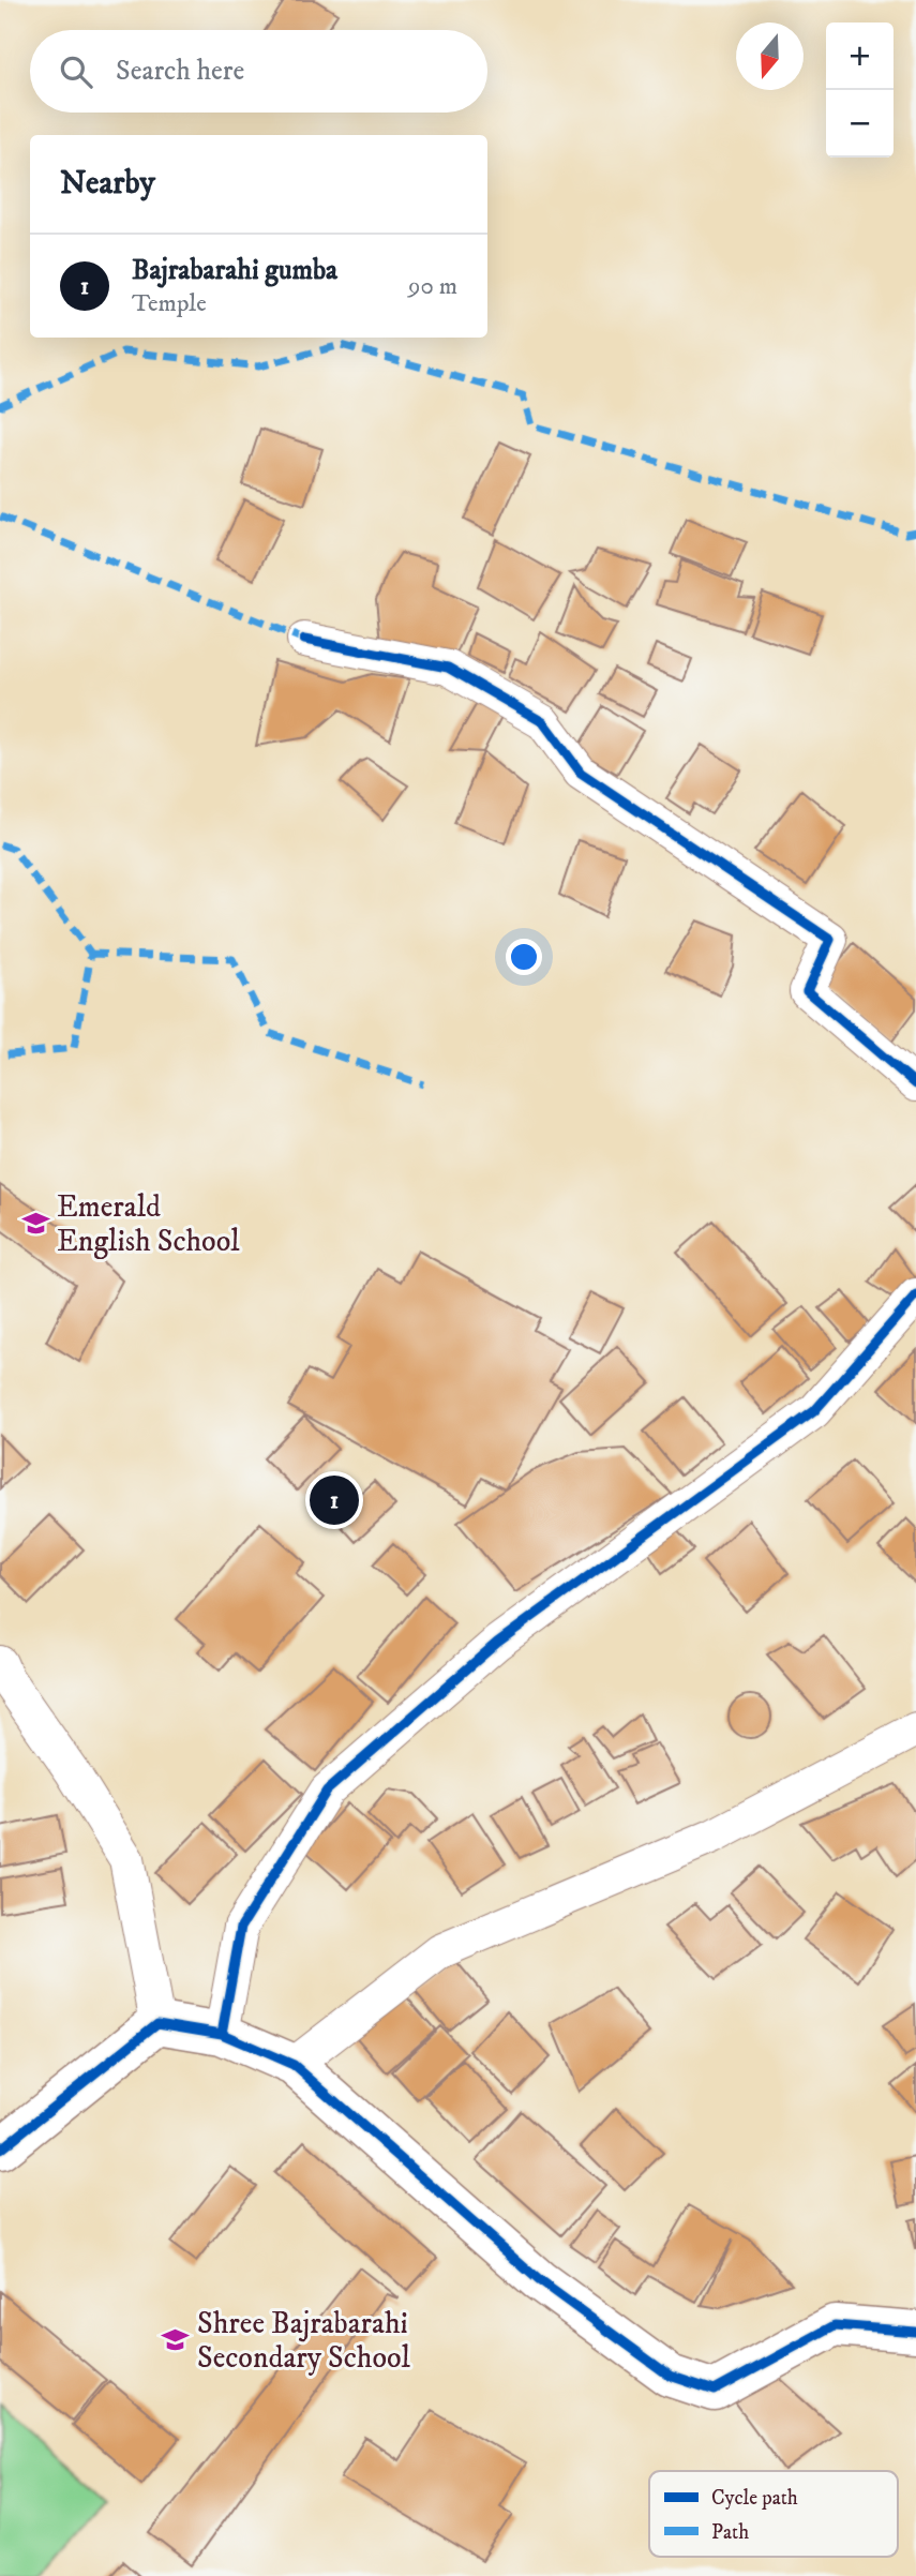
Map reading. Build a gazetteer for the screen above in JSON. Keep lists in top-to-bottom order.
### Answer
{
  "places": {
    "school or university": ["Emerald English School", "Shree Bajrabarahi Secondary School"]
  },
  "legend": ["Cycle path", "Path"],
  "north": "bottom",
  "page": {
    "map_buttons": ["+", "−"],
    "search": "Search here",
    "heading": "Nearby",
    "list": [
      {
        "mark": "1",
        "name": "Bajrabarahi gumba",
        "note": "Temple",
        "value": "90 m"
      }
    ],
    "pins": "1"
  }
}
